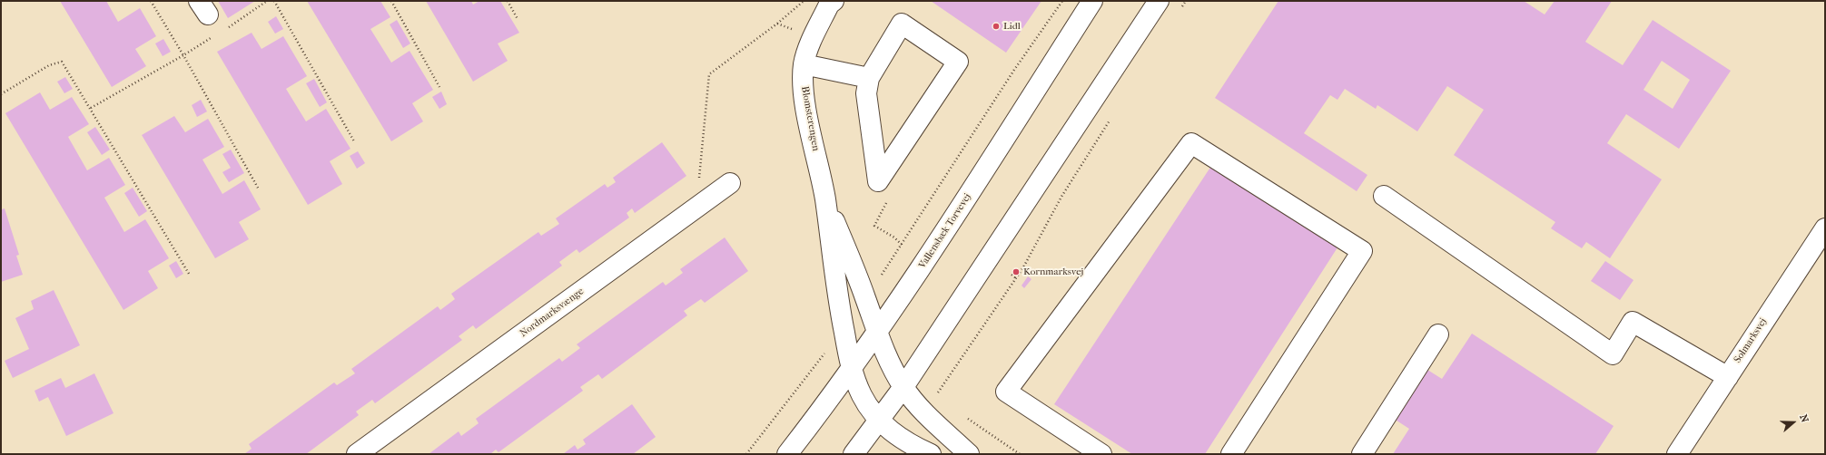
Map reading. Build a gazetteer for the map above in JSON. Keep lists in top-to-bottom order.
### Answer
{
  "streets": {
    "street": [
      "Blomsterengen",
      "Vallensbæk Torvevej",
      "Nordmarksvænge",
      "Solmarksvej"
    ]
  },
  "crossings": [
    ["Blomsterengen", "Vallensbæk Torvevej"]
  ],
  "places": ["Lidl", "Kornmarksvej"],
  "north": "right"
}
